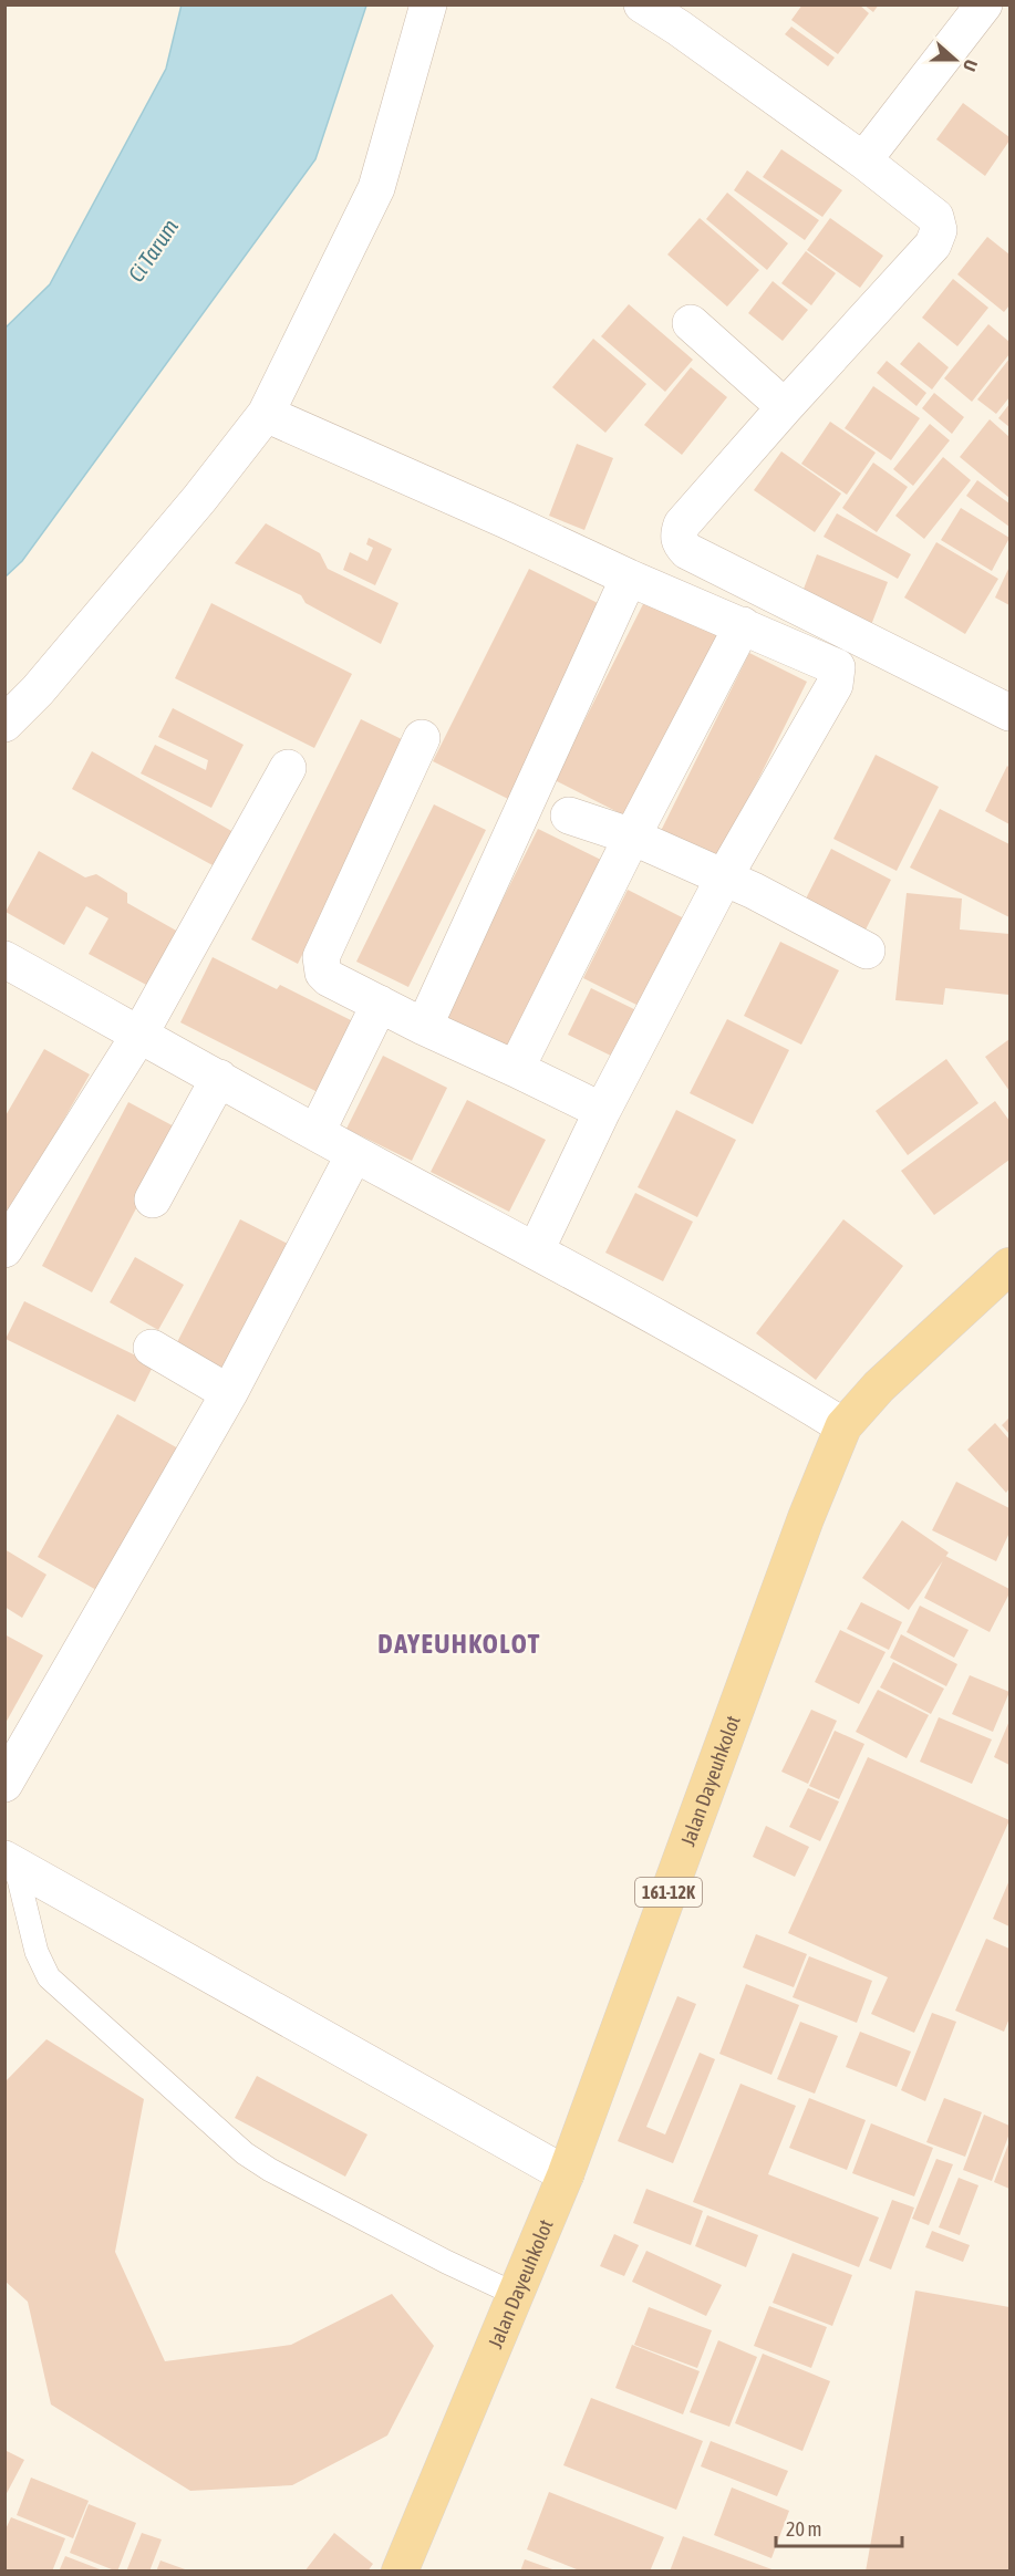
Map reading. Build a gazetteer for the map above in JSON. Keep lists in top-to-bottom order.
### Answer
{
  "streets": {
    "main road": ["Jalan Dayeuhkolot", "161-12K"]
  },
  "districts": ["DAYEUHKOLOT"],
  "water": ["Ci Tarum"],
  "scale_bar": "20 m",
  "north": "right"
}
